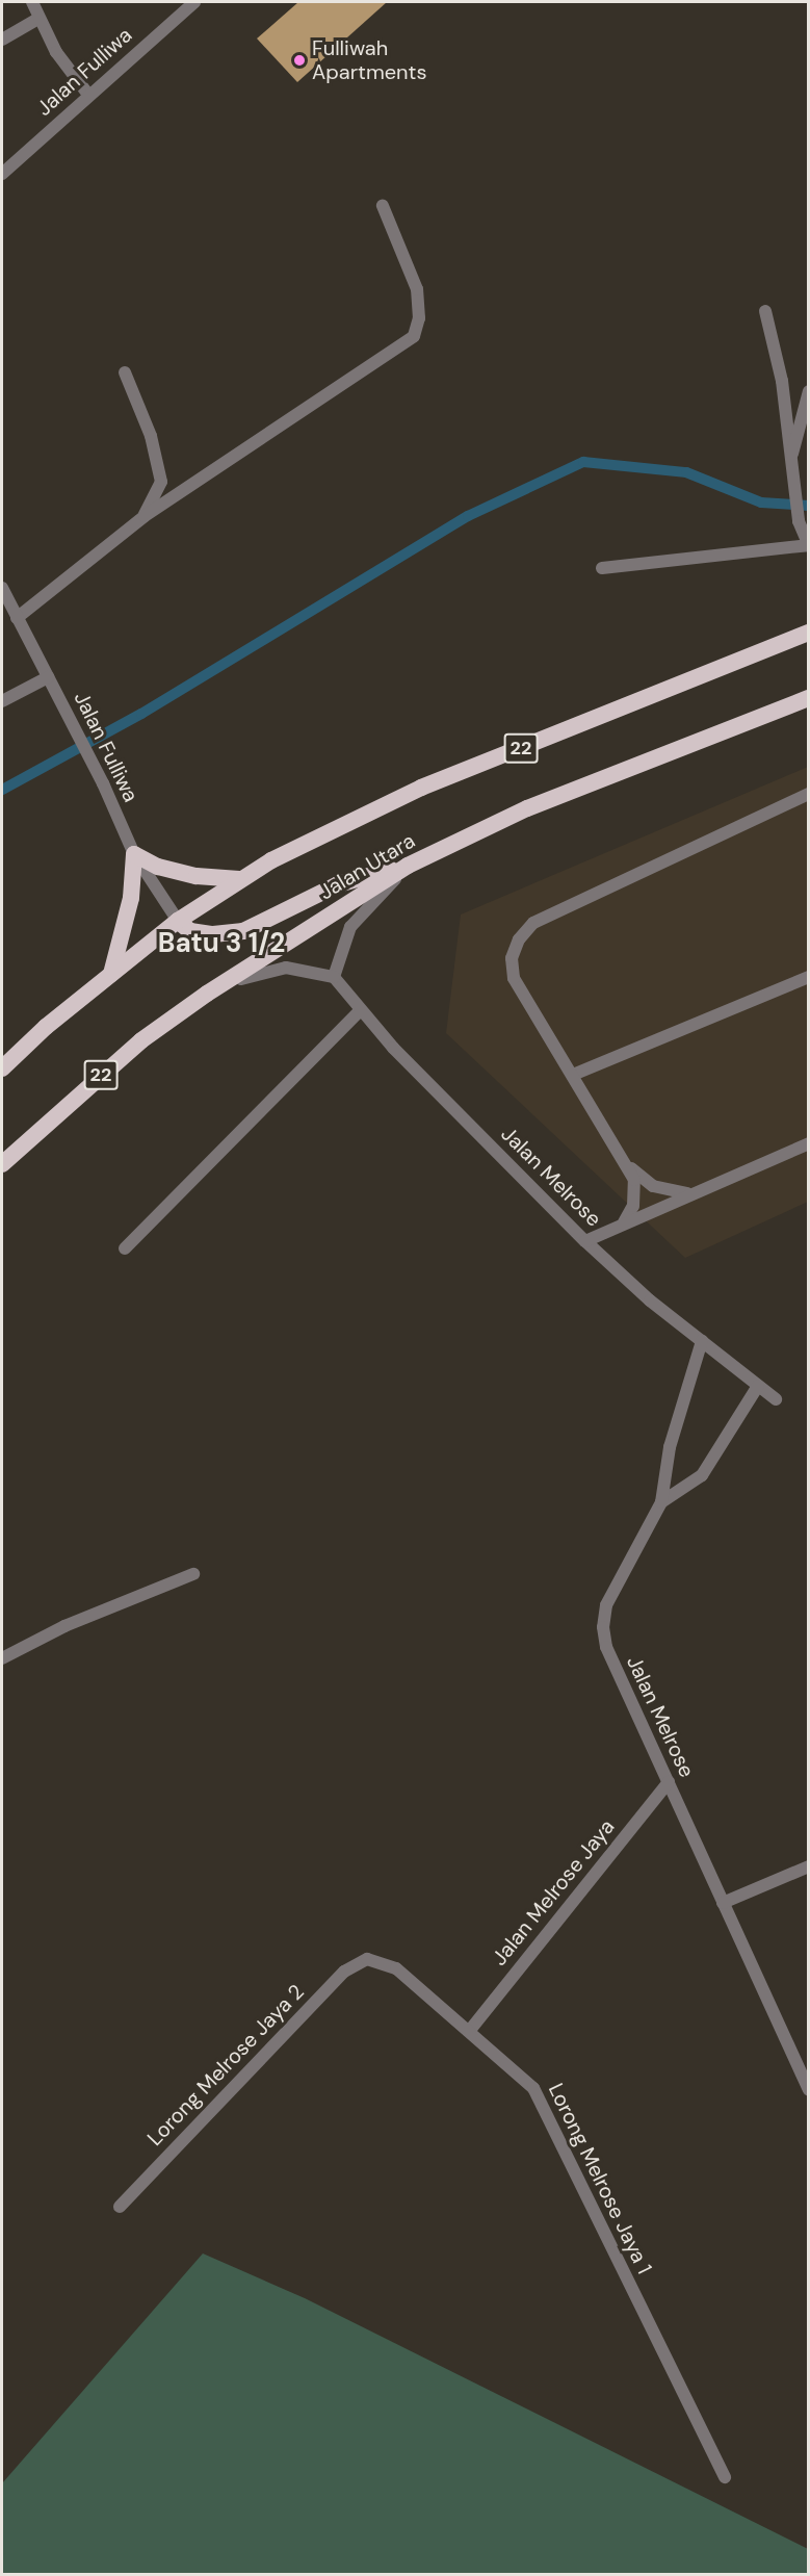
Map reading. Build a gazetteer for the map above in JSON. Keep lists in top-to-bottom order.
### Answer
{
  "streets": {
    "highway": ["22", "Jalan Utara"],
    "street": [
      "Jalan Fulliwa",
      "Jalan Melrose",
      "Jalan Melrose Jaya",
      "Lorong Melrose Jaya 2",
      "Lorong Melrose Jaya 1"
    ]
  },
  "crossings": [
    ["Jalan Fulliwa", "Jalan Utara"],
    ["Jalan Melrose", "Jalan Melrose Jaya"],
    ["Jalan Melrose Jaya", "Lorong Melrose Jaya 1"],
    ["Lorong Melrose Jaya 2", "Lorong Melrose Jaya 1"]
  ],
  "districts": ["Batu 3 1/2"],
  "places": ["Fulliwah Apartments"]
}
